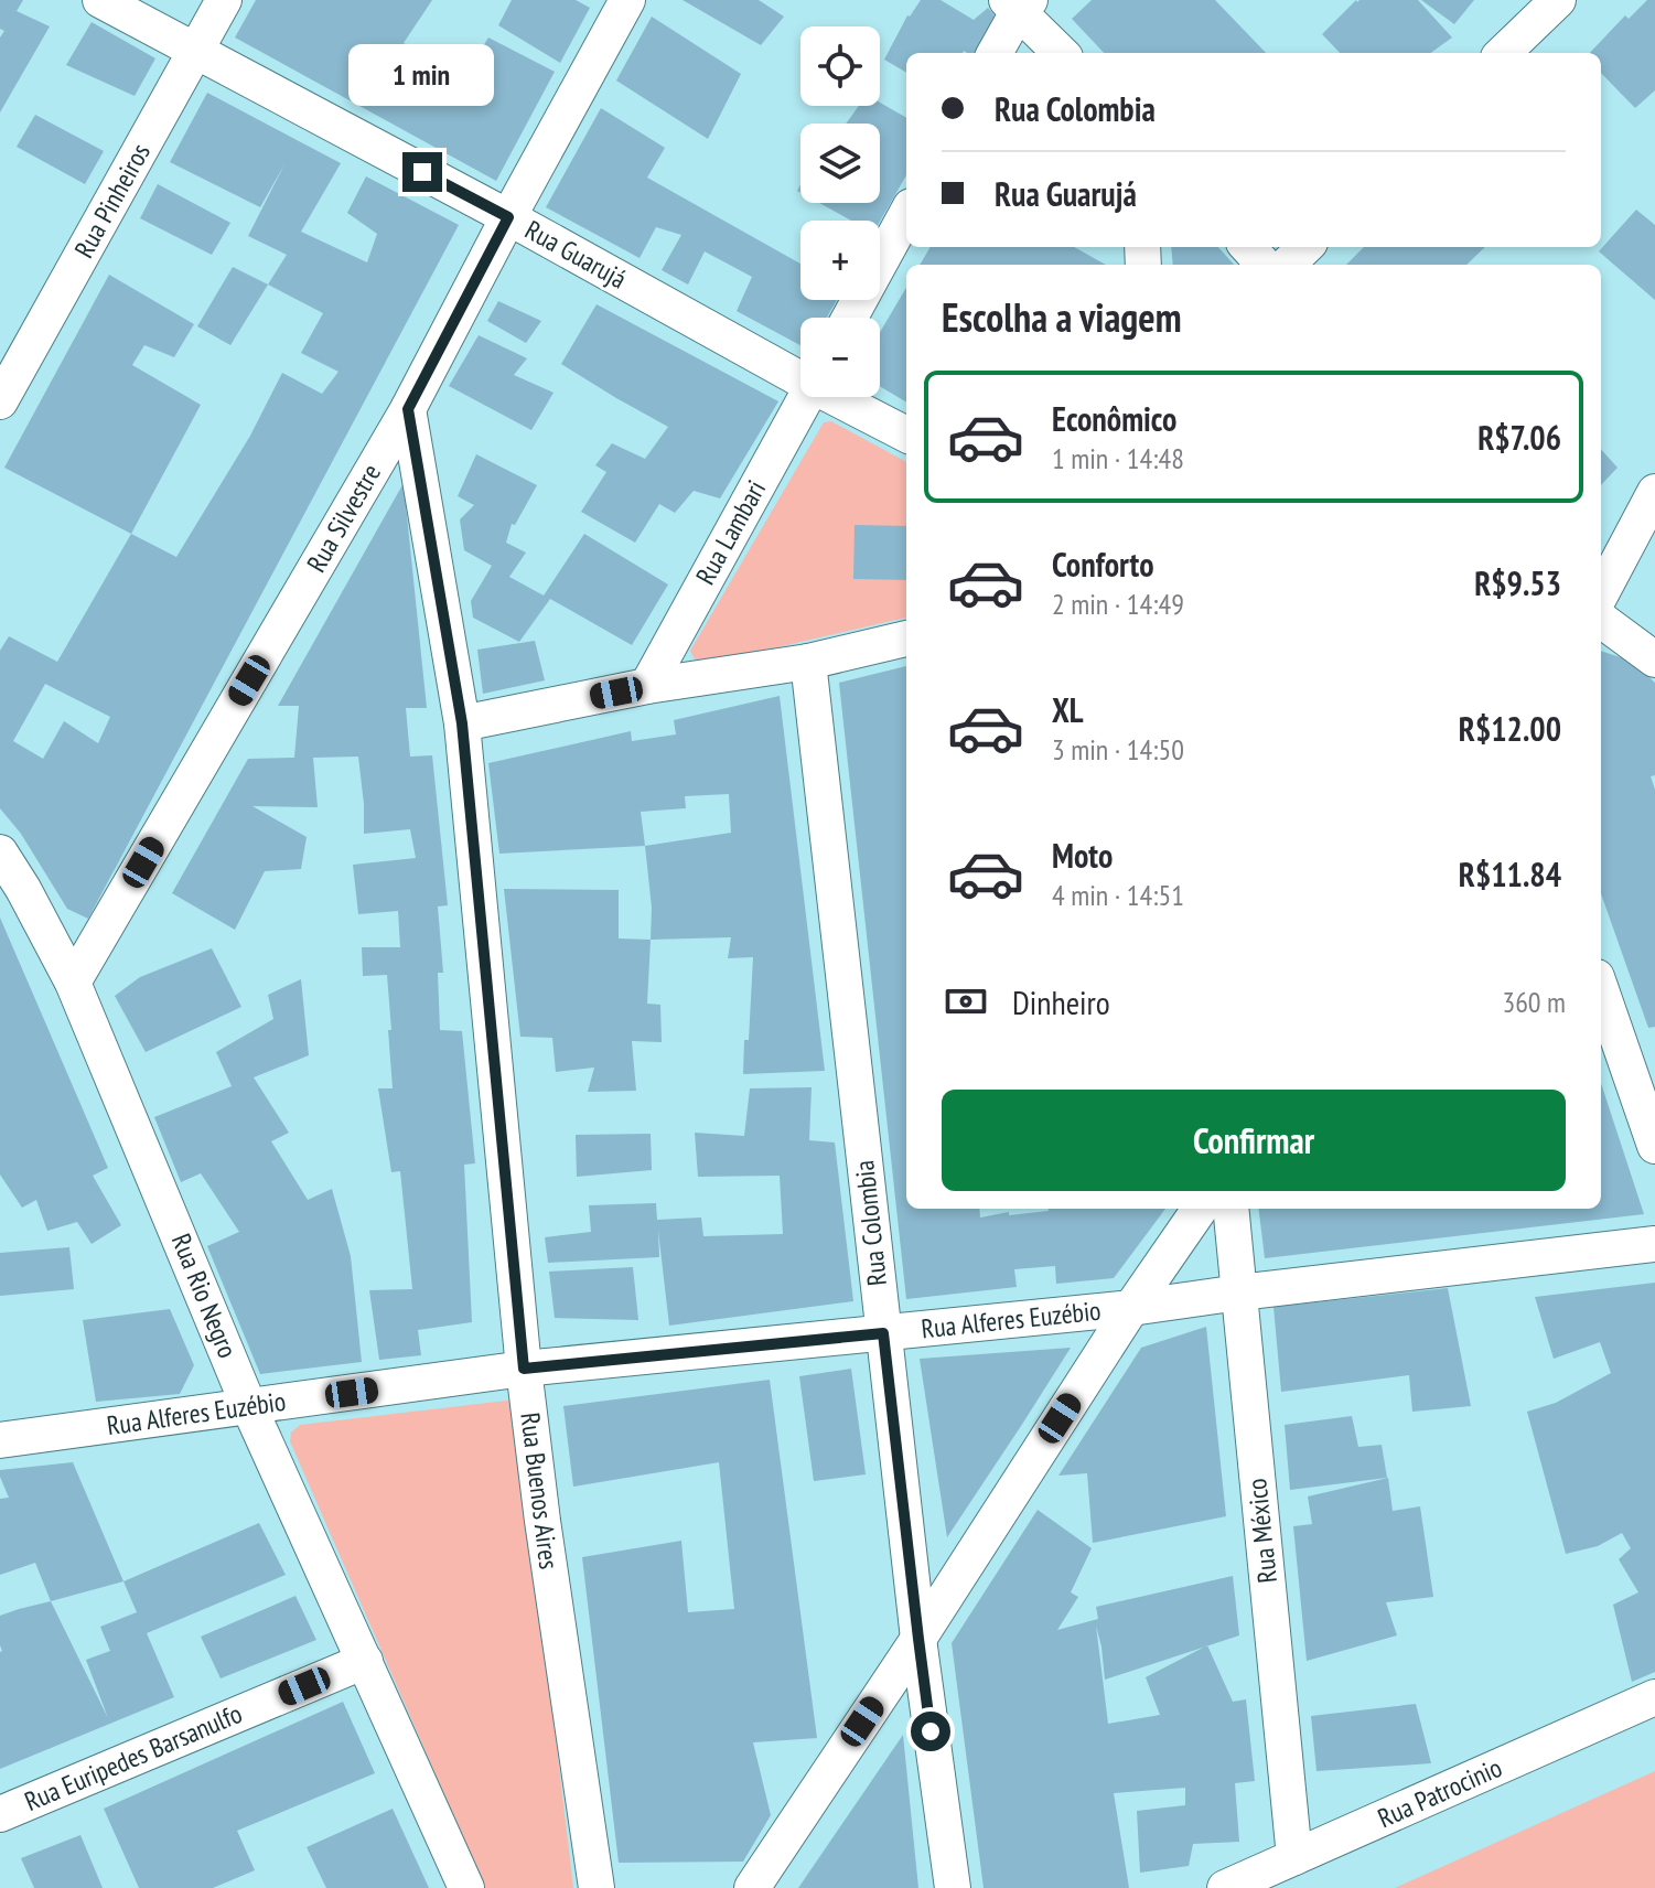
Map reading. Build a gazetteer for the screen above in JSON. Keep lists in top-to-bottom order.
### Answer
{
  "streets": {
    "street": [
      "Rua Pinheiros",
      "Rua Guarujá",
      "Rua Silvestre",
      "Rua Lambari",
      "Rua Colombia",
      "Rua Rio Negro",
      "Rua Alferes Euzébio",
      "Rua Buenos Aires",
      "Rua México",
      "Rua Euripedes Barsanulfo",
      "Rua Patrocinio"
    ]
  },
  "crossings": [
    ["Rua Pinheiros", "Rua Guarujá"],
    ["Rua Guarujá", "Rua Silvestre"],
    ["Rua Silvestre", "Rua Rio Negro"],
    ["Rua Silvestre", "Rua Buenos Aires"],
    ["Rua Colombia", "Rua Alferes Euzébio"],
    ["Rua Rio Negro", "Rua Alferes Euzébio"],
    ["Rua Rio Negro", "Rua Euripedes Barsanulfo"],
    ["Rua Alferes Euzébio", "Rua Buenos Aires"],
    ["Rua Alferes Euzébio", "Rua México"],
    ["Rua México", "Rua Patrocinio"]
  ],
  "page": {
    "map_buttons": ["+", "−"],
    "bubble": "1 min",
    "banner": ["Rua Colombia", "Rua Guarujá"],
    "heading": "Escolha a viagem",
    "list": [
      {
        "name": "Econômico",
        "note": "1 min · 14:48",
        "value": "R$7.06"
      },
      {
        "name": "Conforto",
        "note": "2 min · 14:49",
        "value": "R$9.53"
      },
      {
        "name": "XL",
        "note": "3 min · 14:50",
        "value": "R$12.00"
      },
      {
        "name": "Moto",
        "note": "4 min · 14:51",
        "value": "R$11.84"
      }
    ],
    "pay": ["Dinheiro", "360 m"],
    "buttons": "Confirmar"
  }
}
